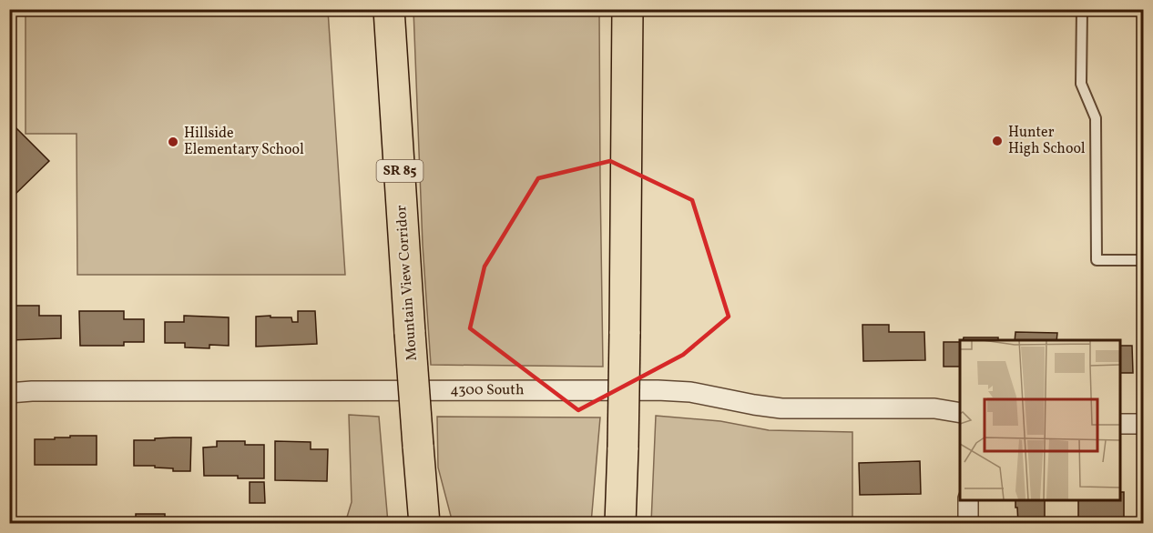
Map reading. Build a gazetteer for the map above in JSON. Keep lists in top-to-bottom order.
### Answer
{
  "streets": {
    "highway": ["SR 85", "Mountain View Corridor"],
    "street": ["4300 South"]
  },
  "places": ["Hunter High School", "Hillside Elementary School"]
}
